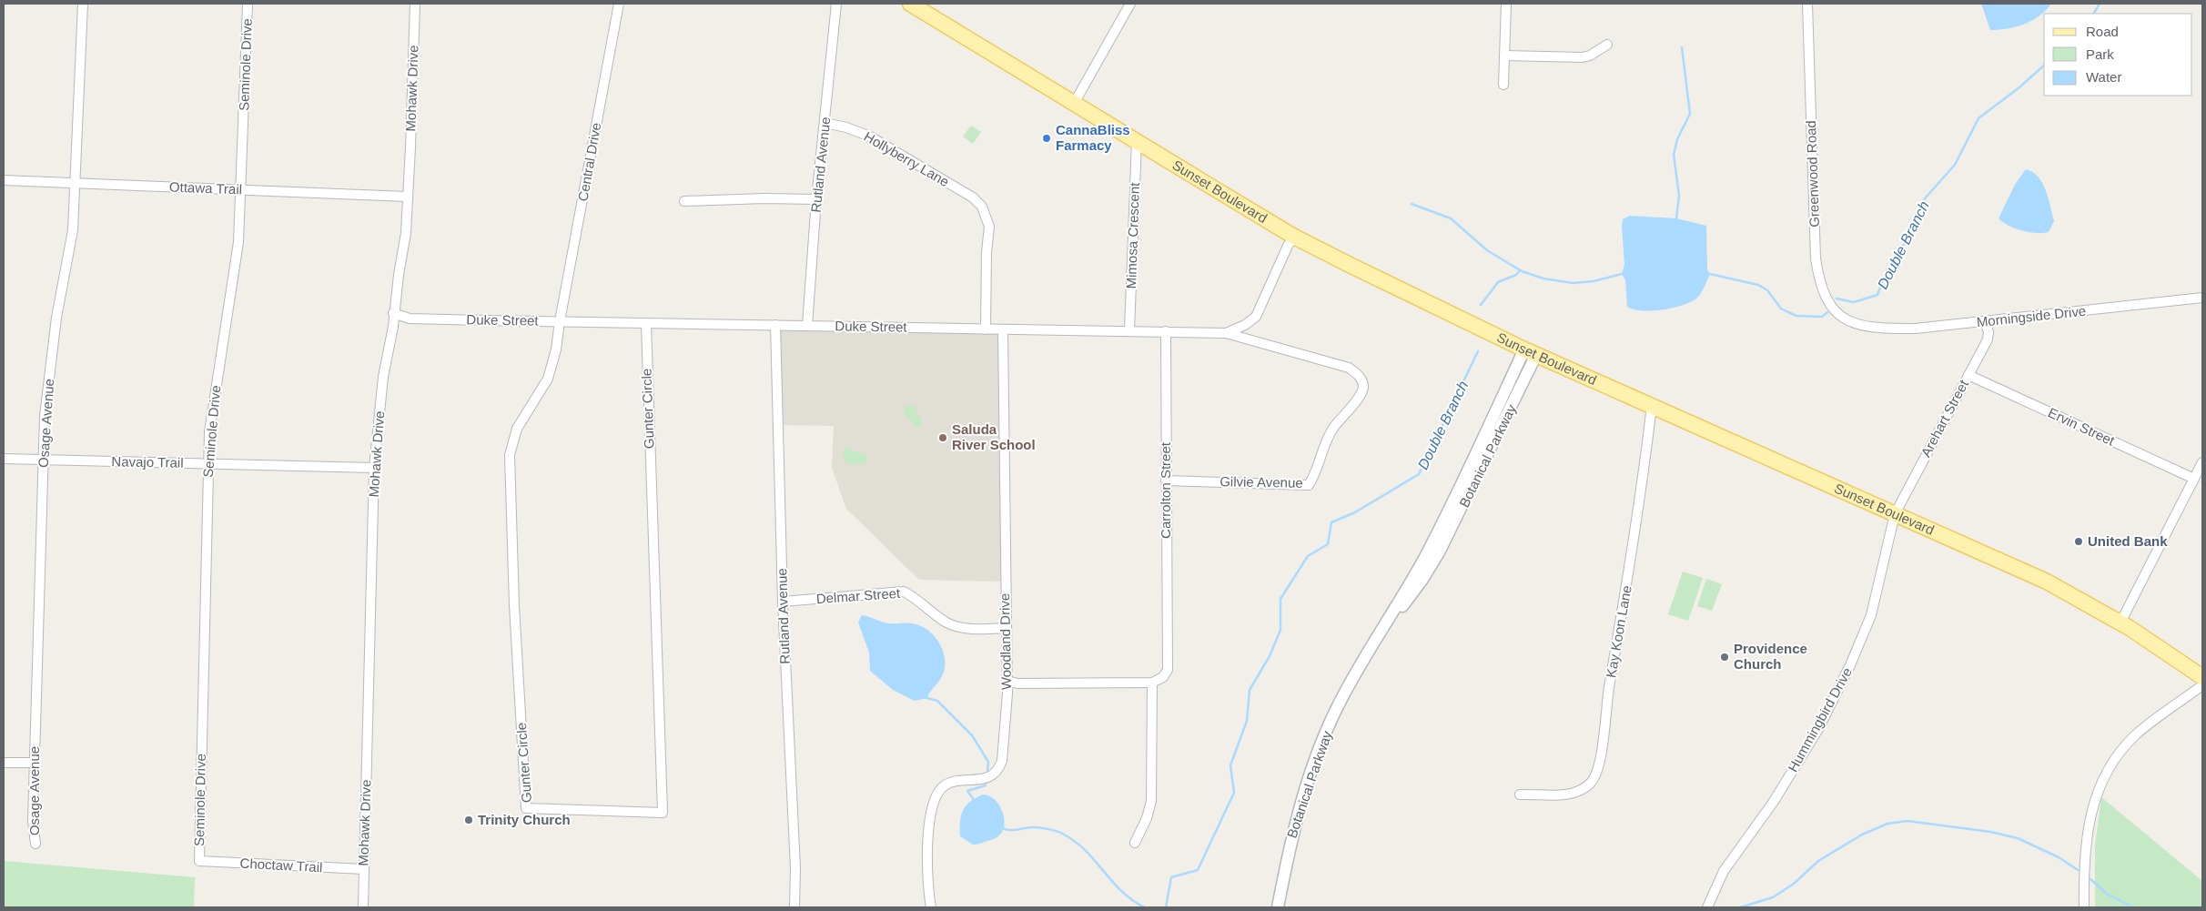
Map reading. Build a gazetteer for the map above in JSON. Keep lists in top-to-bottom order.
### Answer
{
  "streets": {
    "main road": ["Sunset Boulevard"],
    "street": [
      "Seminole Drive",
      "Mohawk Drive",
      "Hollyberry Lane",
      "Central Drive",
      "Rutland Avenue",
      "Greenwood Road",
      "Ottawa Trail",
      "Mimosa Crescent",
      "Morningside Drive",
      "Duke Street",
      "Gunter Circle",
      "Arehart Street",
      "Osage Avenue",
      "Ervin Street",
      "Botanical Parkway",
      "Navajo Trail",
      "Gilvie Avenue",
      "Carrolton Street",
      "Delmar Street",
      "Kay Koon Lane",
      "Woodland Drive",
      "Hummingbird Drive",
      "Choctaw Trail"
    ]
  },
  "crossings": [
    ["Seminole Drive", "Ottawa Trail"],
    ["Seminole Drive", "Navajo Trail"],
    ["Seminole Drive", "Choctaw Trail"],
    ["Mohawk Drive", "Ottawa Trail"],
    ["Mohawk Drive", "Duke Street"],
    ["Mohawk Drive", "Navajo Trail"],
    ["Mohawk Drive", "Choctaw Trail"],
    ["Hollyberry Lane", "Rutland Avenue"],
    ["Hollyberry Lane", "Duke Street"],
    ["Central Drive", "Duke Street"],
    ["Central Drive", "Gunter Circle"],
    ["Rutland Avenue", "Duke Street"],
    ["Rutland Avenue", "Delmar Street"],
    ["Greenwood Road", "Morningside Drive"],
    ["Ottawa Trail", "Osage Avenue"],
    ["Sunset Boulevard", "Mimosa Crescent"],
    ["Sunset Boulevard", "Duke Street"],
    ["Sunset Boulevard", "Arehart Street"],
    ["Sunset Boulevard", "Botanical Parkway"],
    ["Sunset Boulevard", "Kay Koon Lane"],
    ["Sunset Boulevard", "Hummingbird Drive"],
    ["Mimosa Crescent", "Duke Street"],
    ["Morningside Drive", "Arehart Street"],
    ["Duke Street", "Gunter Circle"],
    ["Duke Street", "Gilvie Avenue"],
    ["Duke Street", "Carrolton Street"],
    ["Duke Street", "Woodland Drive"],
    ["Arehart Street", "Ervin Street"],
    ["Arehart Street", "Hummingbird Drive"],
    ["Osage Avenue", "Navajo Trail"],
    ["Gilvie Avenue", "Carrolton Street"],
    ["Delmar Street", "Woodland Drive"]
  ],
  "water": ["Double Branch"],
  "places": [
    "CannaBliss Farmacy",
    "Saluda River School",
    "United Bank",
    "Providence Church",
    "Trinity Church"
  ],
  "legend": ["Road", "Park", "Water"]
}
